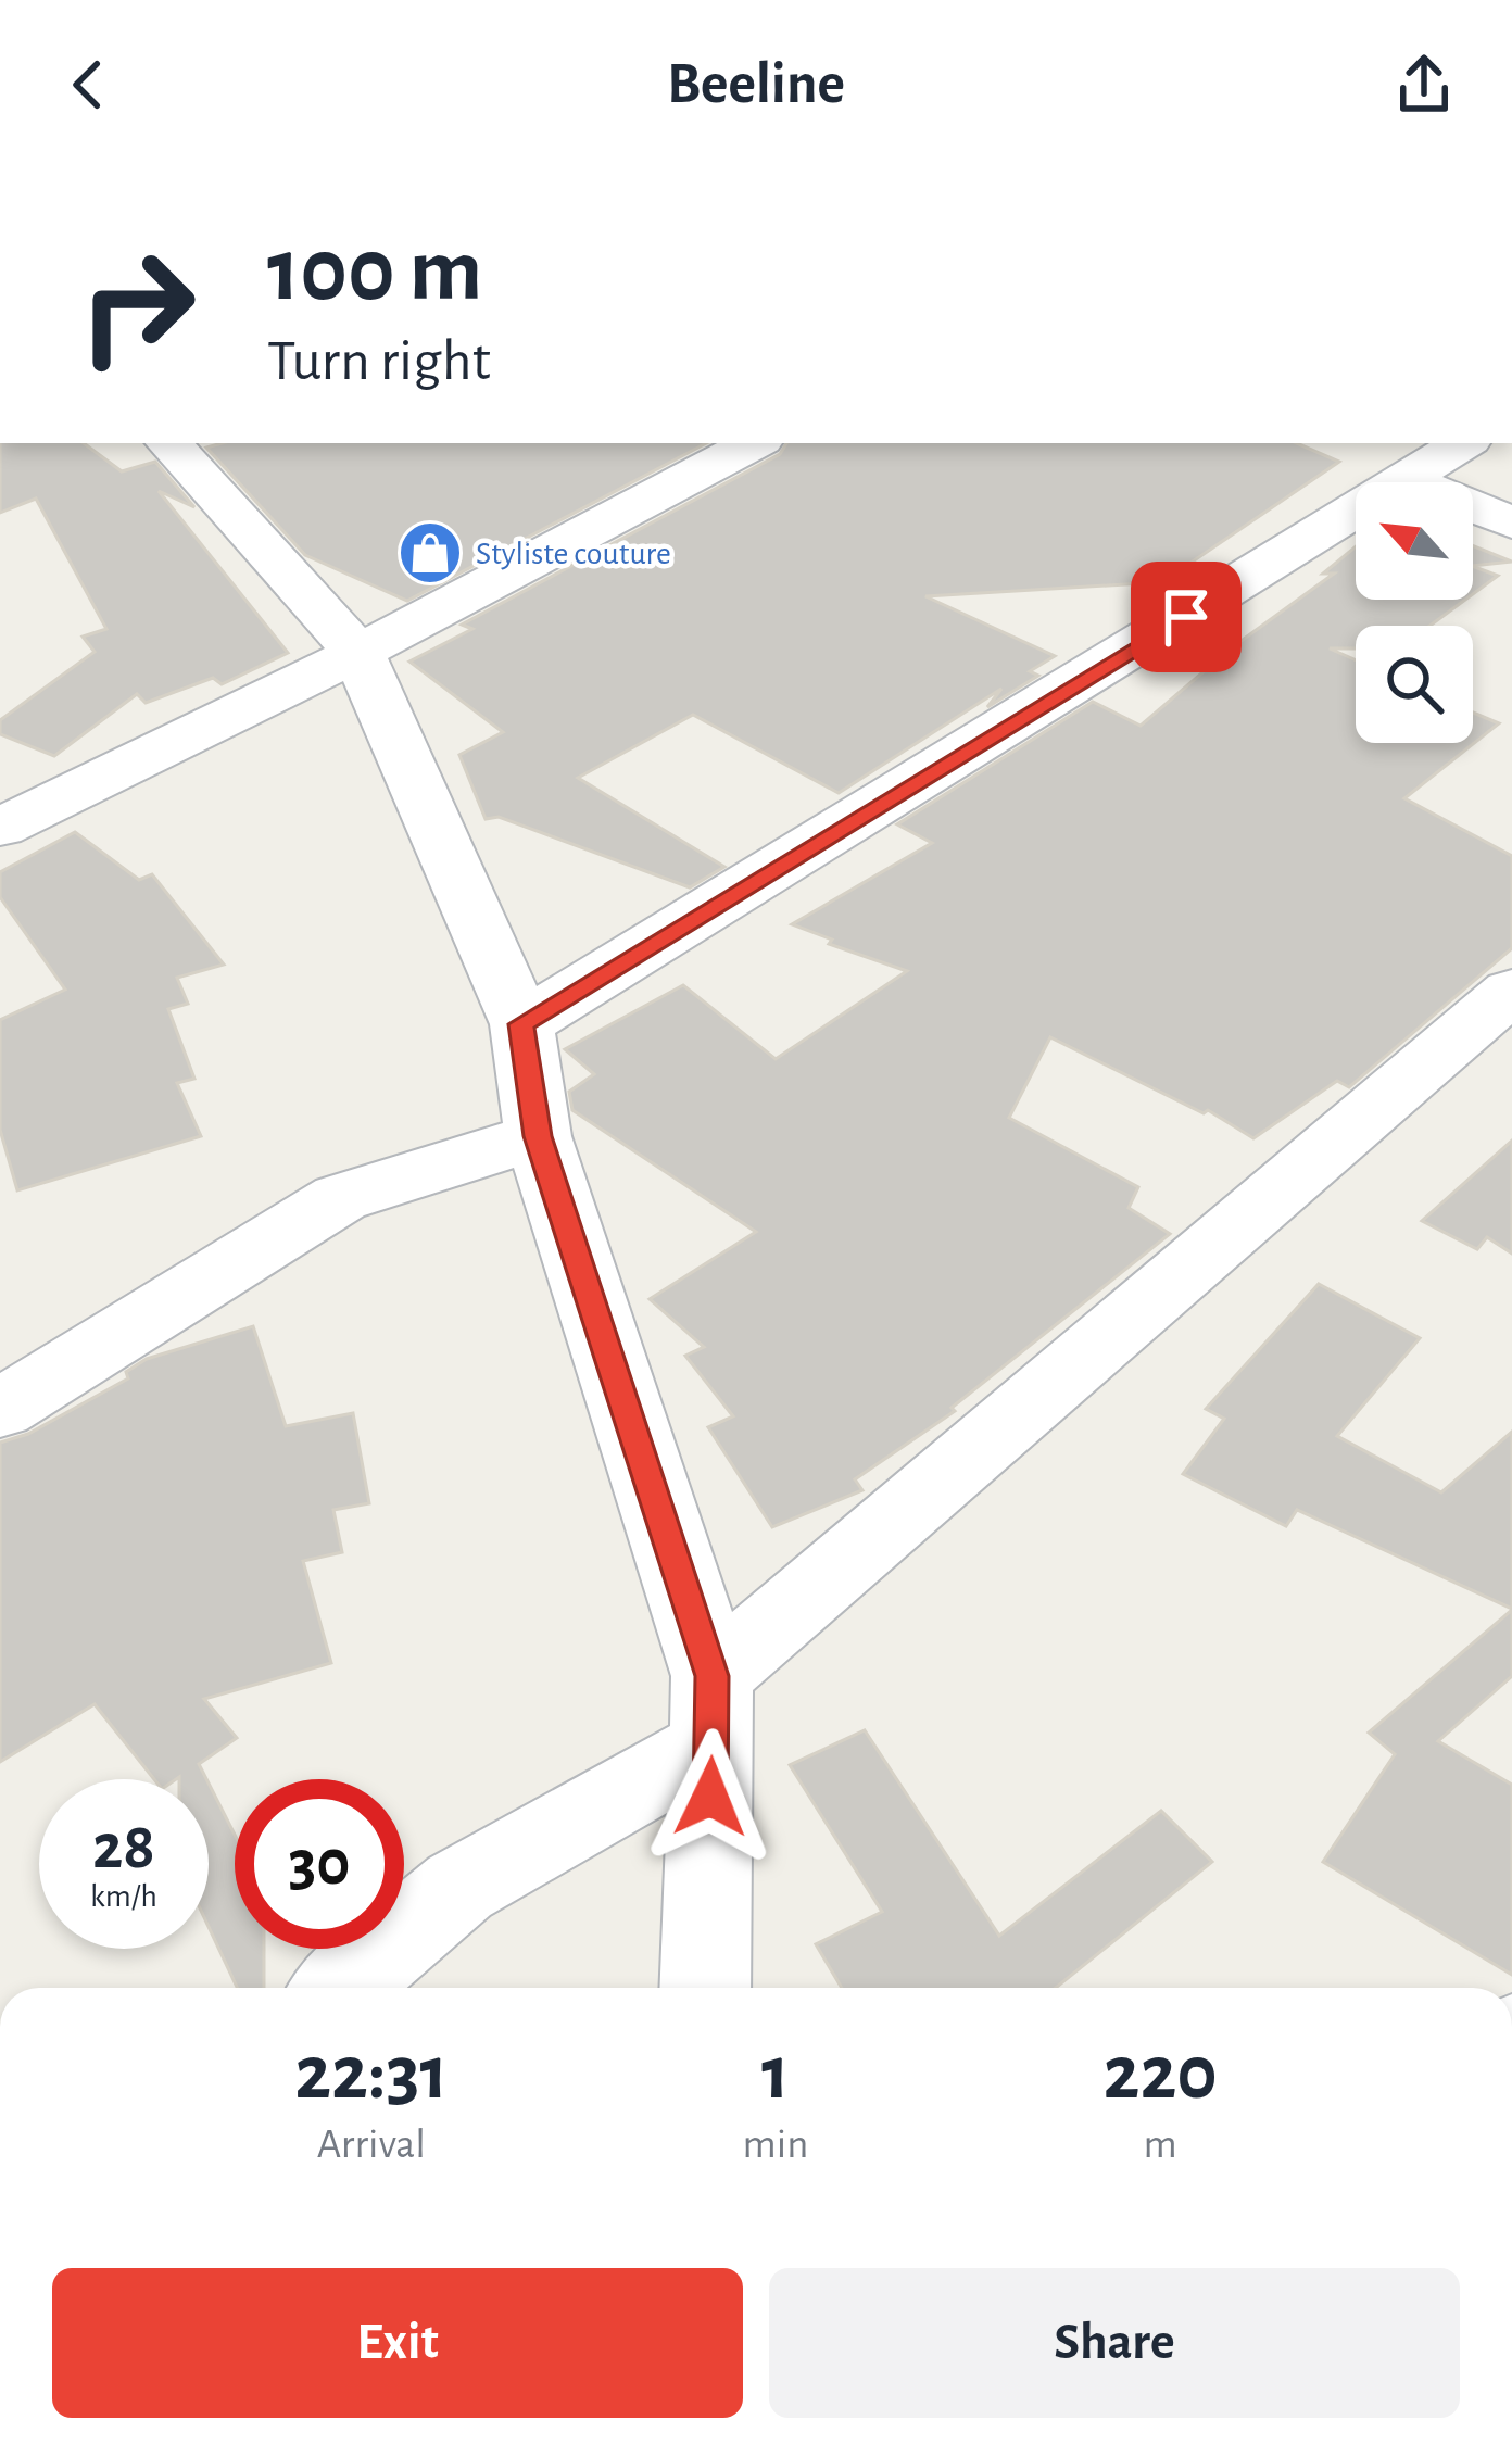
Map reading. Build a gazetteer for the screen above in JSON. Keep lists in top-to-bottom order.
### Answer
{
  "places": {
    "shop": ["Styliste couture"]
  },
  "north": "top left",
  "page": {
    "header": "Beeline",
    "turn": ["100 m", "Turn right"],
    "speed": "28 km/h",
    "limit": "30",
    "eta": [
      "22:31",
      "Arrival",
      "1",
      "min",
      "220",
      "m"
    ],
    "buttons": ["Exit", "Share"]
  }
}
